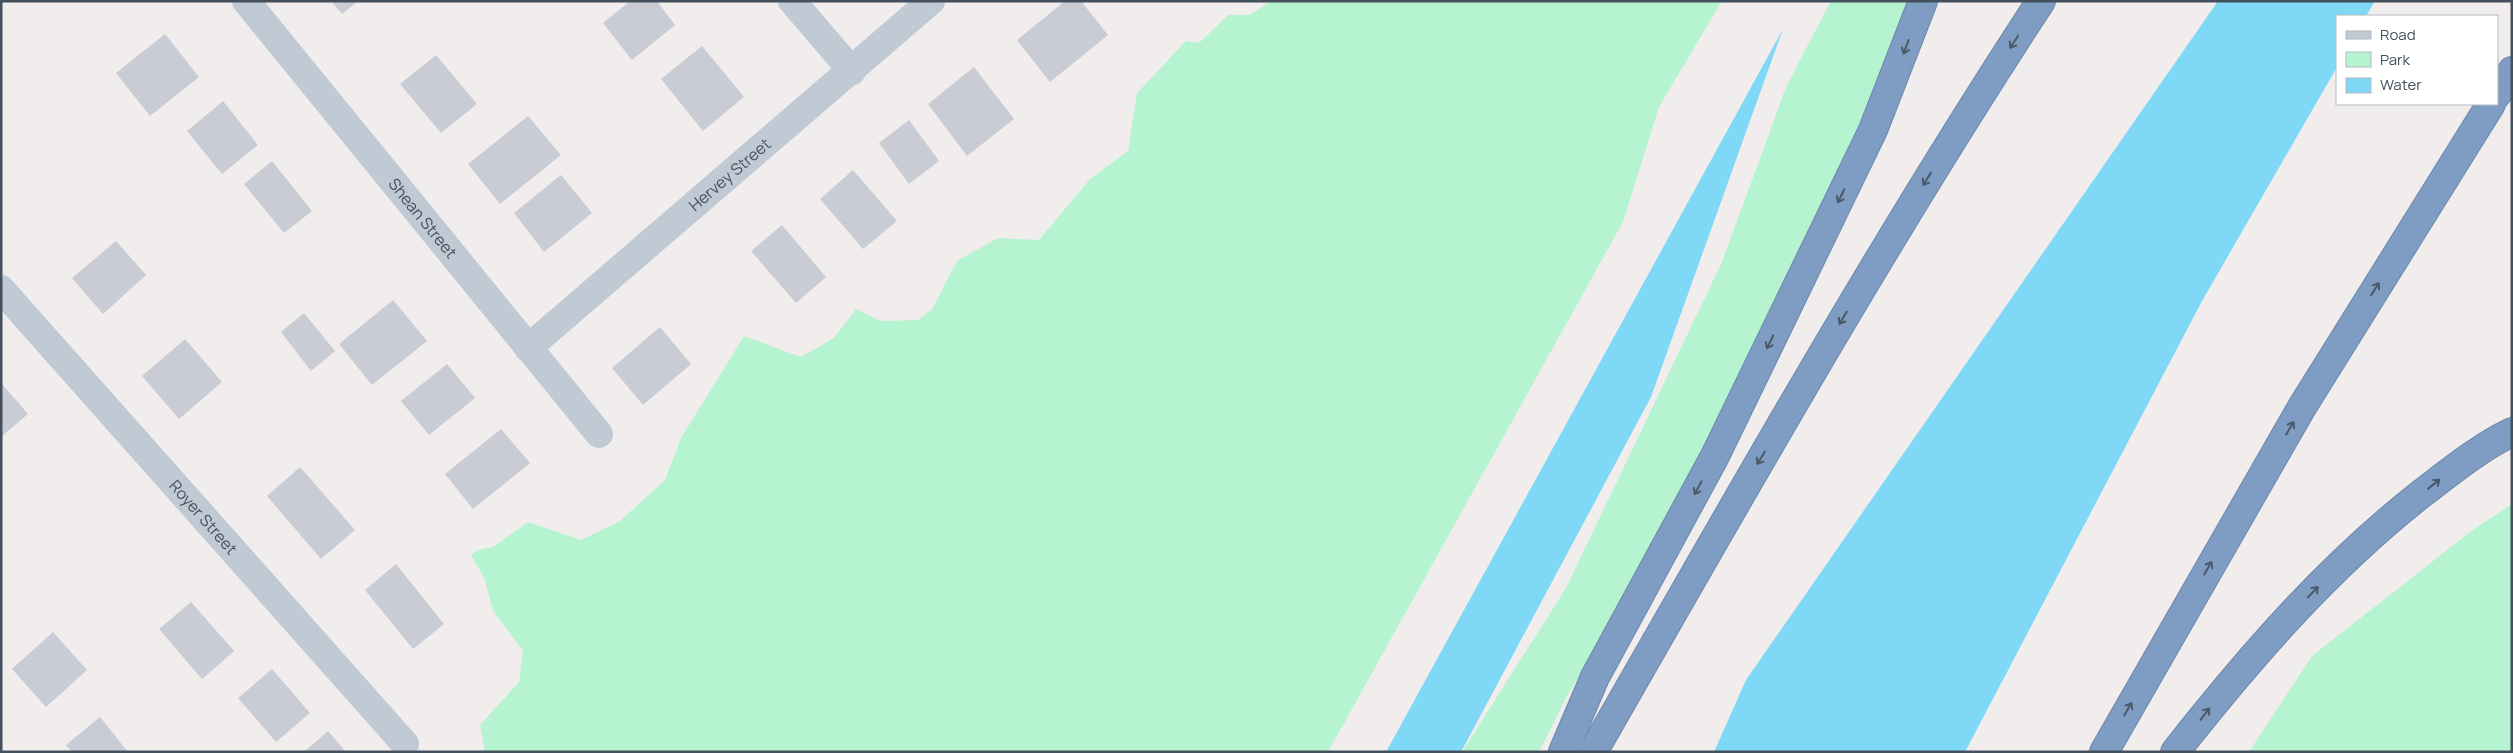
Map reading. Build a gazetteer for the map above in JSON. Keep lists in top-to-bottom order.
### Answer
{
  "streets": {
    "street": ["Hervey Street", "Shean Street", "Royer Street"]
  },
  "crossings": [
    ["Hervey Street", "Shean Street"]
  ],
  "legend": ["Road", "Park", "Water"]
}
